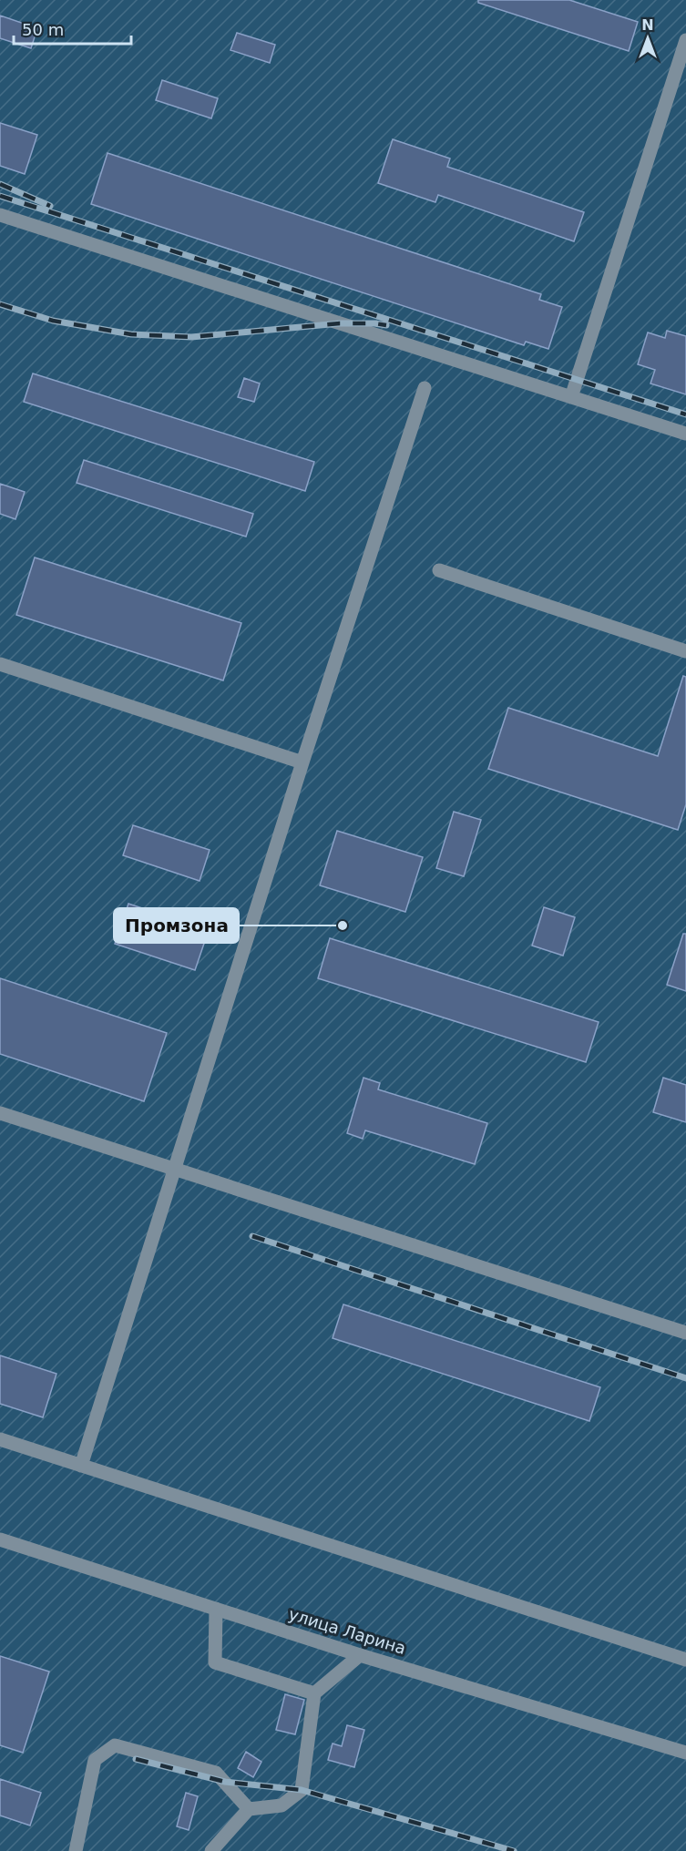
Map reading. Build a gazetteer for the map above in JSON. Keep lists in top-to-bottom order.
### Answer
{
  "streets": {
    "street": ["улица Ларина"]
  },
  "places": ["Промзона"],
  "scale_bar": "50 m",
  "north": "top"
}
